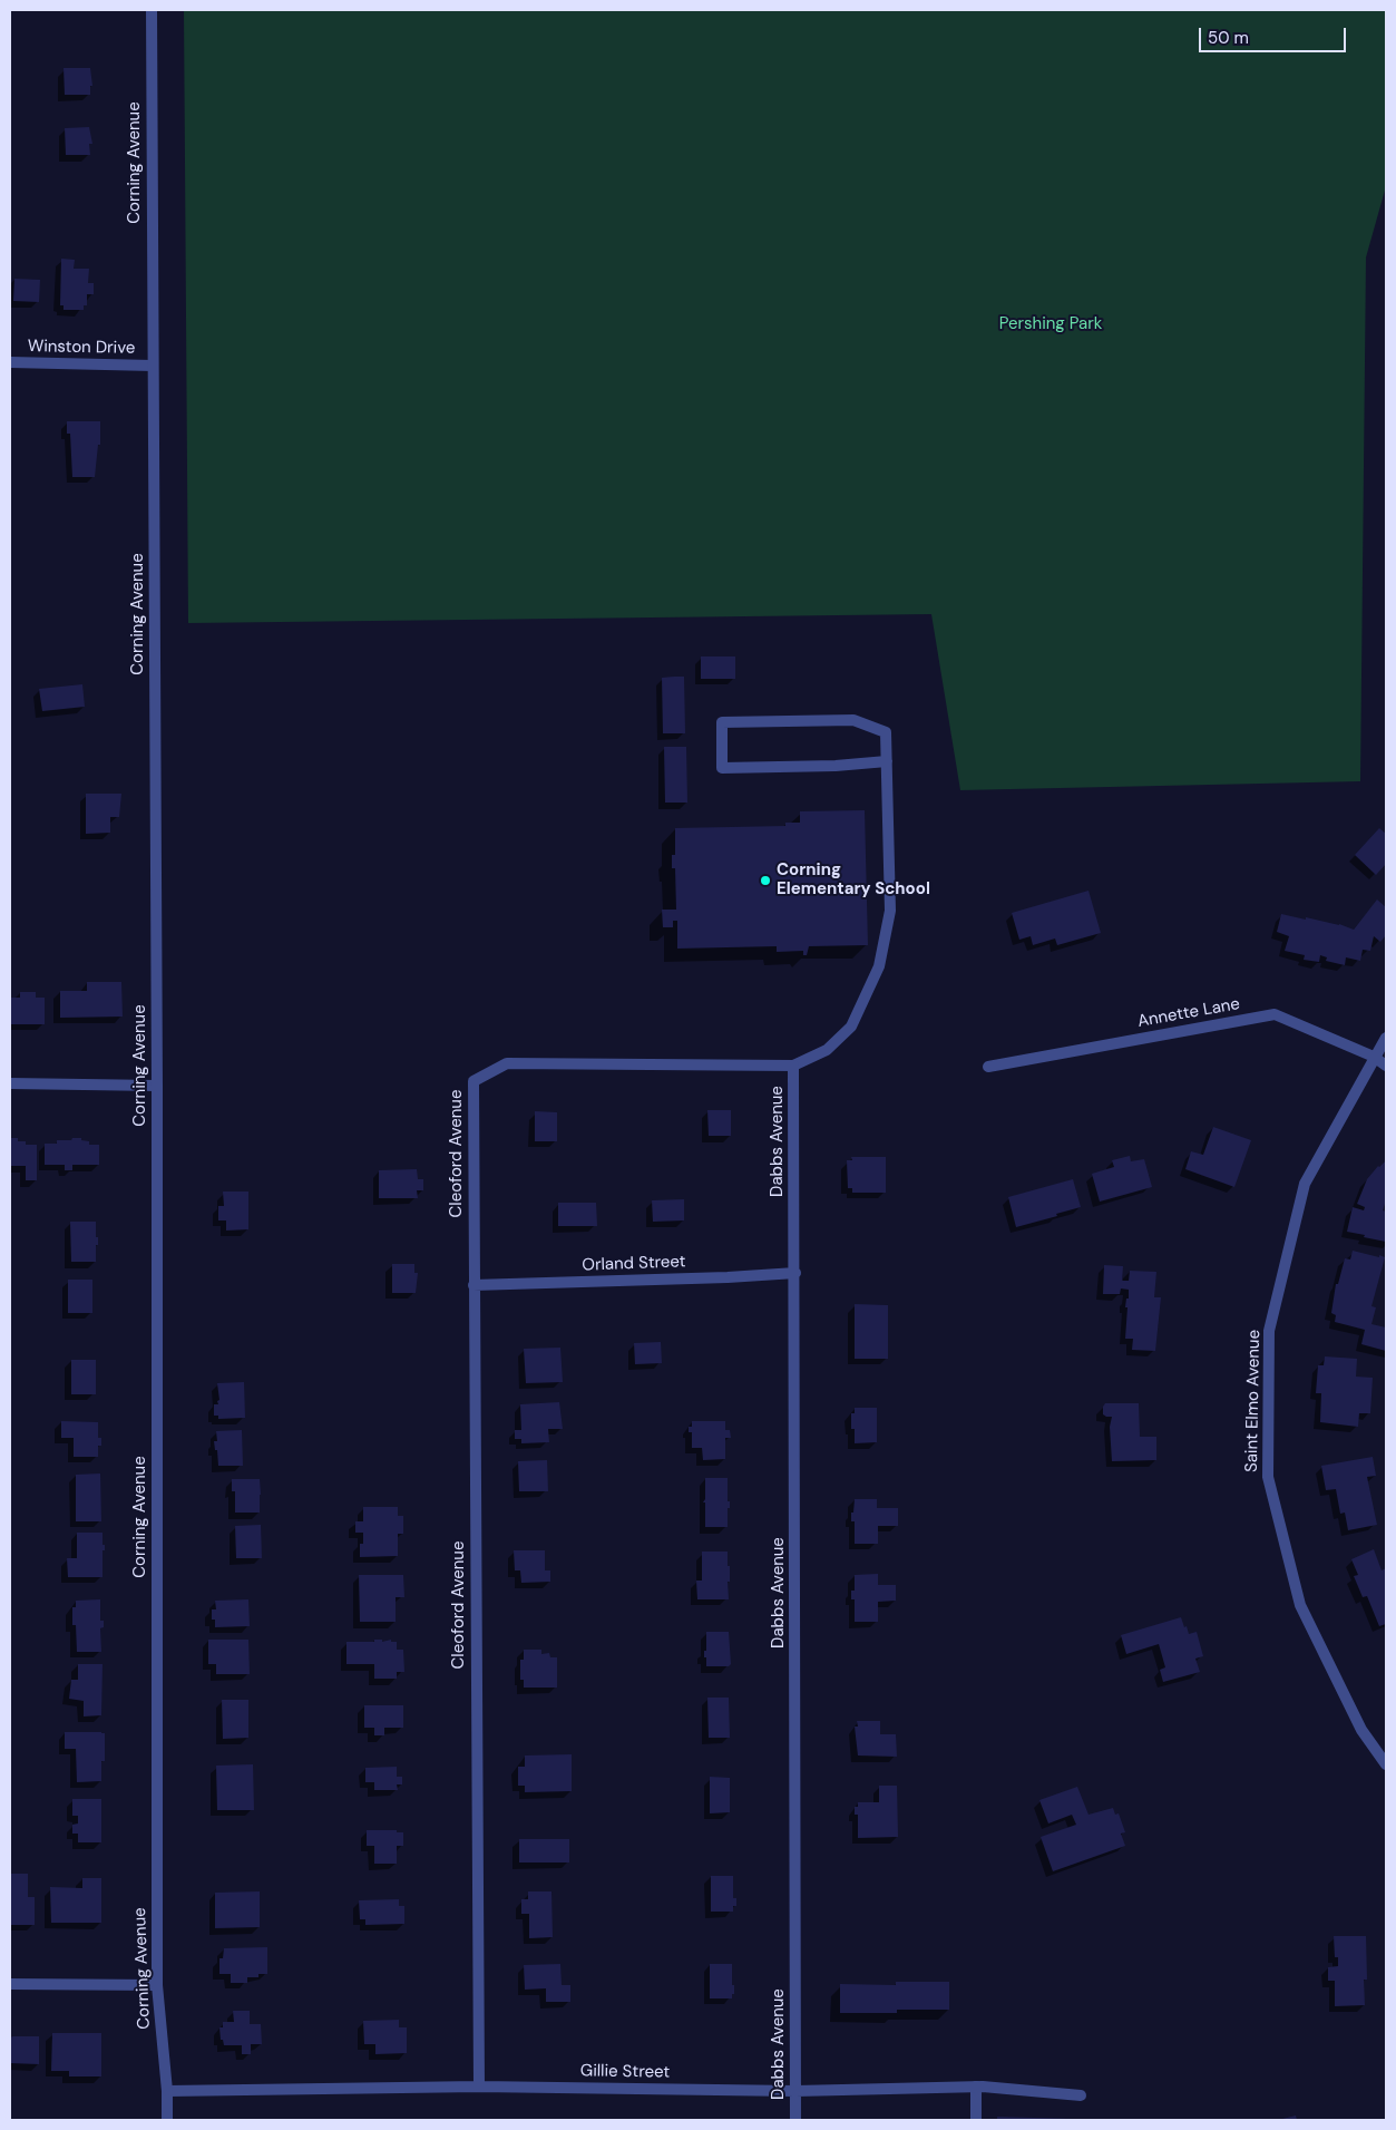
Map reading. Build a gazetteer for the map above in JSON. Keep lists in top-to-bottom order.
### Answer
{
  "streets": {
    "street": [
      "Corning Avenue",
      "Winston Drive",
      "Annette Lane",
      "Dabbs Avenue",
      "Cleoford Avenue",
      "Orland Street",
      "Saint Elmo Avenue",
      "Gillie Street"
    ]
  },
  "crossings": [
    ["Corning Avenue", "Winston Drive"],
    ["Corning Avenue", "Gillie Street"],
    ["Annette Lane", "Saint Elmo Avenue"],
    ["Dabbs Avenue", "Cleoford Avenue"],
    ["Dabbs Avenue", "Orland Street"],
    ["Dabbs Avenue", "Gillie Street"],
    ["Cleoford Avenue", "Orland Street"],
    ["Cleoford Avenue", "Gillie Street"]
  ],
  "parks": ["Pershing Park"],
  "places": ["Corning Elementary School"],
  "scale_bar": "50 m"
}
